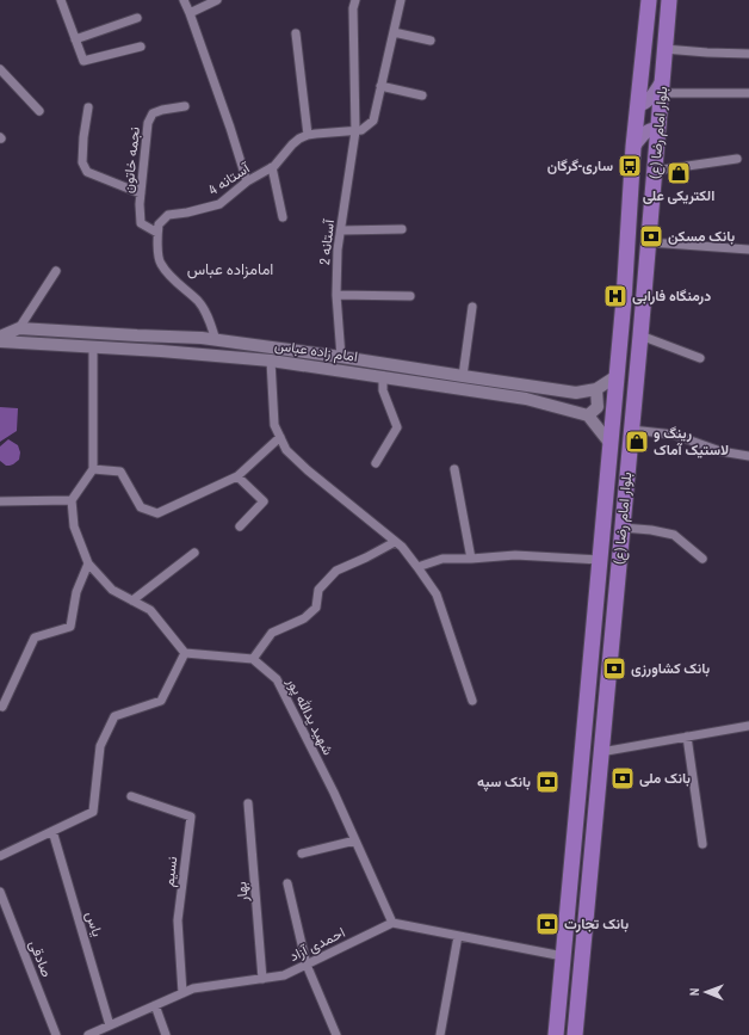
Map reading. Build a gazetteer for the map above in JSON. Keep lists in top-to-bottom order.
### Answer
{
  "streets": {
    "highway": ["بلوار امام رضا (ع)"],
    "street": [
      "نجمه خاتون",
      "آستانه 4",
      "آستانه 2",
      "امام زاده عباس",
      "شهید یدالله پور",
      "نسیم",
      "بهار",
      "یاس",
      "احمدی آزاد",
      "صادقی"
    ]
  },
  "crossings": [
    ["بلوار امام رضا (ع)", "امام زاده عباس"],
    ["نجمه خاتون", "آستانه 4"],
    ["آستانه 2", "امام زاده عباس"],
    ["شهید یدالله پور", "احمدی آزاد"],
    ["نسیم", "احمدی آزاد"],
    ["بهار", "احمدی آزاد"],
    ["یاس", "احمدی آزاد"]
  ],
  "districts": ["امامزاده عباس"],
  "places": {
    "bus stop": ["ساری-گرگان"],
    "shop": ["الکتریکی علی", "رینگ و لاستیک آماک"],
    "bank": [
      "بانک مسکن",
      "بانک کشاورزی",
      "بانک ملی",
      "بانک سپه",
      "بانک تجارت"
    ],
    "hospital": ["درمنگاه فارابی"]
  },
  "north": "left"
}
